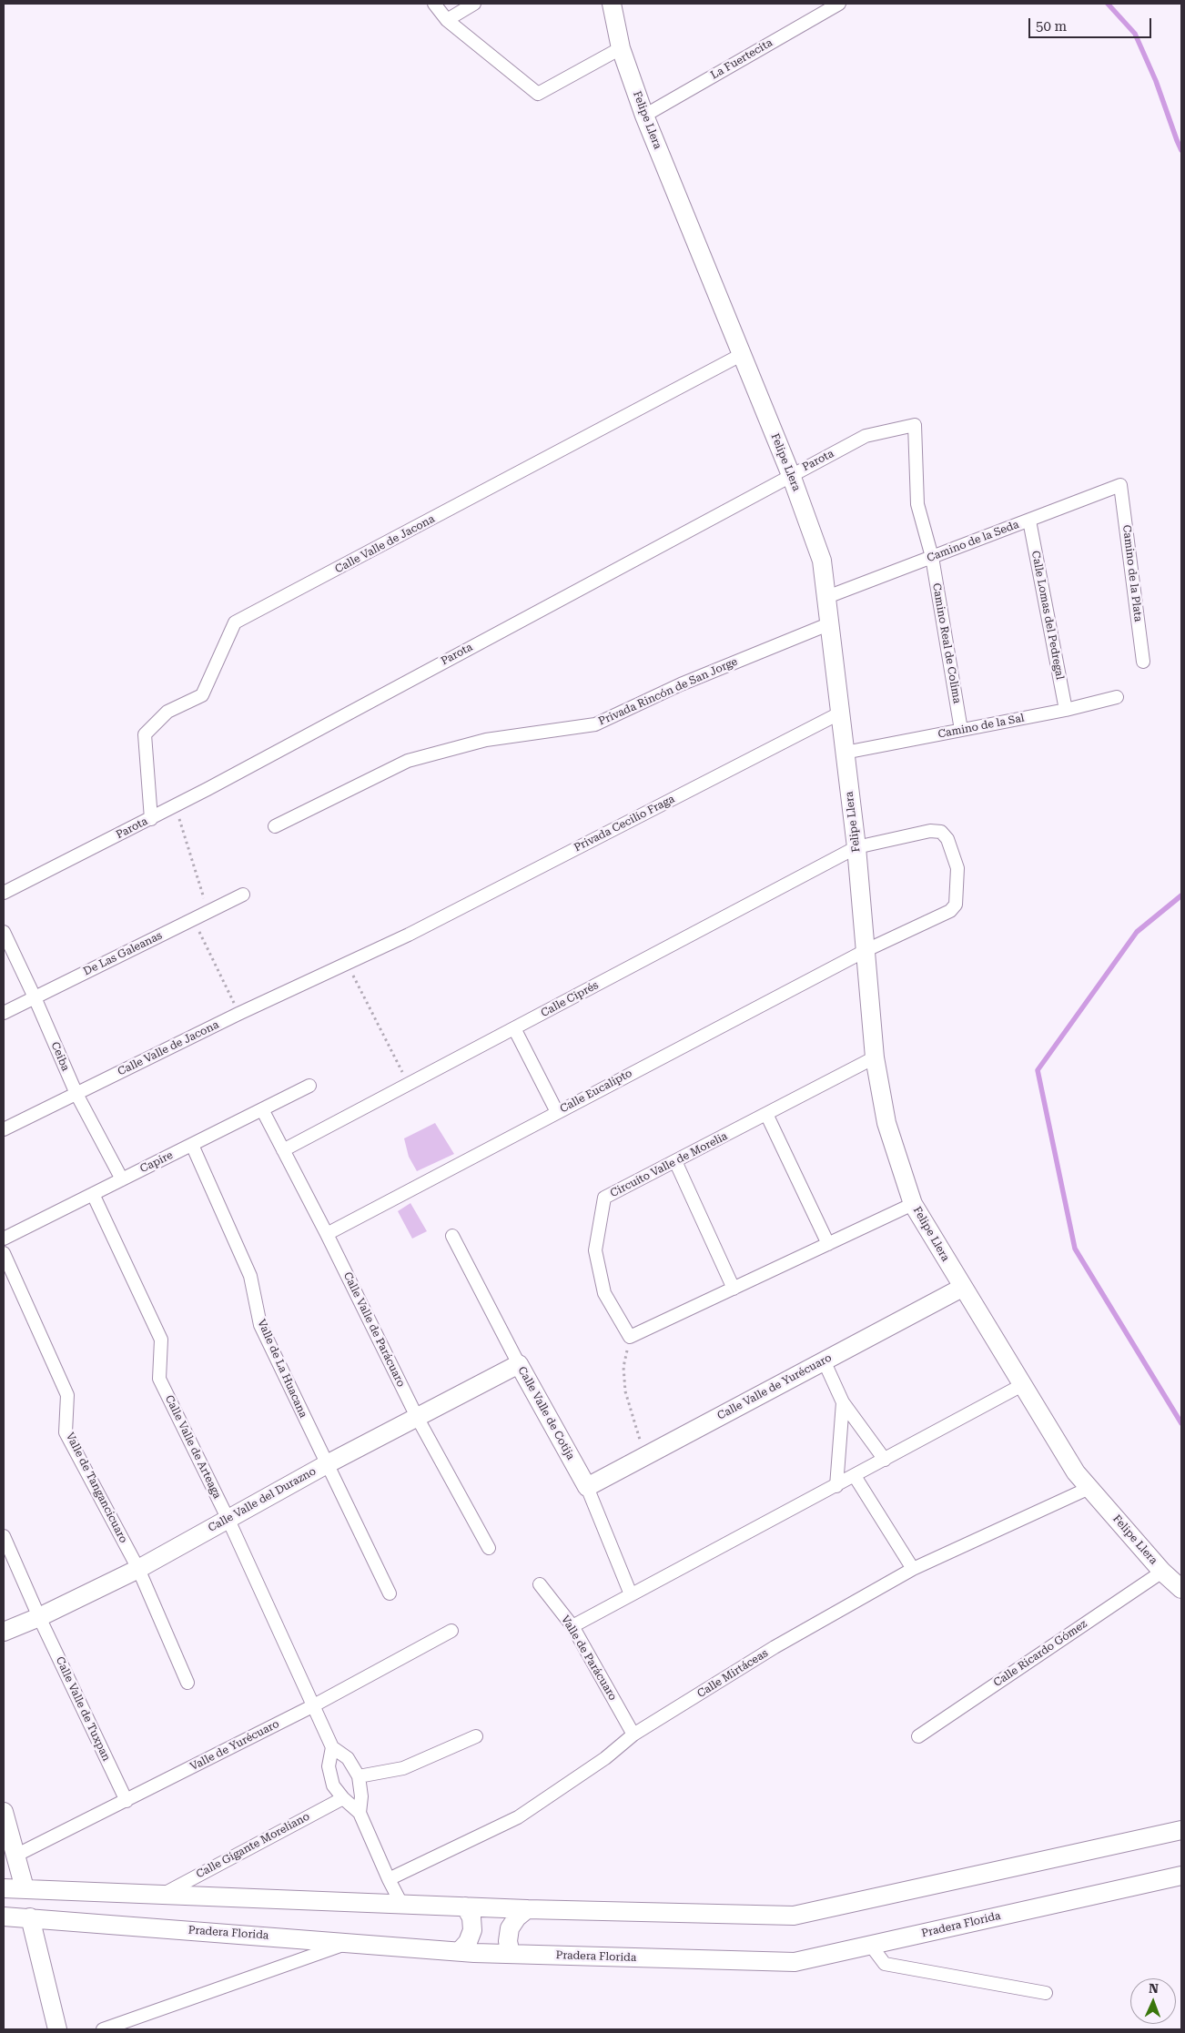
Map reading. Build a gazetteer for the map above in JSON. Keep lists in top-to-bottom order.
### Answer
{
  "streets": {
    "street": [
      "La Fuertecita",
      "Felipe Llera",
      "Parota",
      "Camino de la Seda",
      "Calle Valle de Jacona",
      "Camino de la Plata",
      "Calle Lomas del Pedregal",
      "Camino Real de Colima",
      "Privada Rincón de San Jorge",
      "Camino de la Sal",
      "Privada Cecilio Fraga",
      "De Las Galeanas",
      "Calle Ciprés",
      "Ceiba",
      "Calle Eucalipto",
      "Capire",
      "Circuito Valle de Morelia",
      "Calle Valle de Parácuaro",
      "Valle de La Huacana",
      "Calle Valle de Yurécuaro",
      "Calle Valle de Cotija",
      "Calle Valle de Arteaga",
      "Valle de Tangancicuaro",
      "Calle Valle del Durazno",
      "Calle Ricardo Gómez",
      "Valle de Parácuaro",
      "Calle Mirtáceas",
      "Calle Valle de Tuxpan",
      "Valle de Yurécuaro",
      "Calle Gigante Moreliano",
      "Pradera Florida"
    ]
  },
  "crossings": [
    ["La Fuertecita", "Felipe Llera"],
    ["Felipe Llera", "Parota"],
    ["Felipe Llera", "Camino de la Seda"],
    ["Felipe Llera", "Calle Valle de Jacona"],
    ["Felipe Llera", "Privada Rincón de San Jorge"],
    ["Felipe Llera", "Camino de la Sal"],
    ["Felipe Llera", "Privada Cecilio Fraga"],
    ["Felipe Llera", "Calle Ciprés"],
    ["Felipe Llera", "Calle Eucalipto"],
    ["Felipe Llera", "Circuito Valle de Morelia"],
    ["Felipe Llera", "Calle Valle de Yurécuaro"],
    ["Felipe Llera", "Calle Ricardo Gómez"],
    ["Felipe Llera", "Calle Mirtáceas"],
    ["Parota", "Calle Valle de Jacona"],
    ["Parota", "Camino Real de Colima"],
    ["Camino de la Seda", "Camino de la Plata"],
    ["Camino de la Seda", "Calle Lomas del Pedregal"],
    ["Camino de la Seda", "Camino Real de Colima"],
    ["Calle Valle de Jacona", "Privada Cecilio Fraga"],
    ["Calle Valle de Jacona", "Ceiba"],
    ["Calle Lomas del Pedregal", "Camino de la Sal"],
    ["Camino Real de Colima", "Camino de la Sal"],
    ["De Las Galeanas", "Ceiba"],
    ["Calle Ciprés", "Calle Eucalipto"],
    ["Calle Ciprés", "Calle Valle de Parácuaro"],
    ["Ceiba", "Capire"],
    ["Calle Eucalipto", "Calle Valle de Parácuaro"],
    ["Capire", "Calle Valle de Parácuaro"],
    ["Capire", "Valle de La Huacana"],
    ["Capire", "Calle Valle de Arteaga"],
    ["Calle Valle de Parácuaro", "Calle Valle del Durazno"],
    ["Valle de La Huacana", "Calle Valle del Durazno"],
    ["Calle Valle de Yurécuaro", "Calle Valle de Cotija"],
    ["Calle Valle de Cotija", "Calle Valle del Durazno"],
    ["Calle Valle de Arteaga", "Calle Valle del Durazno"],
    ["Calle Valle de Arteaga", "Calle Mirtáceas"],
    ["Calle Valle de Arteaga", "Valle de Yurécuaro"],
    ["Calle Valle de Arteaga", "Calle Gigante Moreliano"],
    ["Valle de Tangancicuaro", "Calle Valle del Durazno"],
    ["Calle Valle del Durazno", "Calle Valle de Tuxpan"],
    ["Valle de Parácuaro", "Calle Mirtáceas"],
    ["Calle Valle de Tuxpan", "Valle de Yurécuaro"]
  ],
  "scale_bar": "50 m",
  "north": "top"
}
